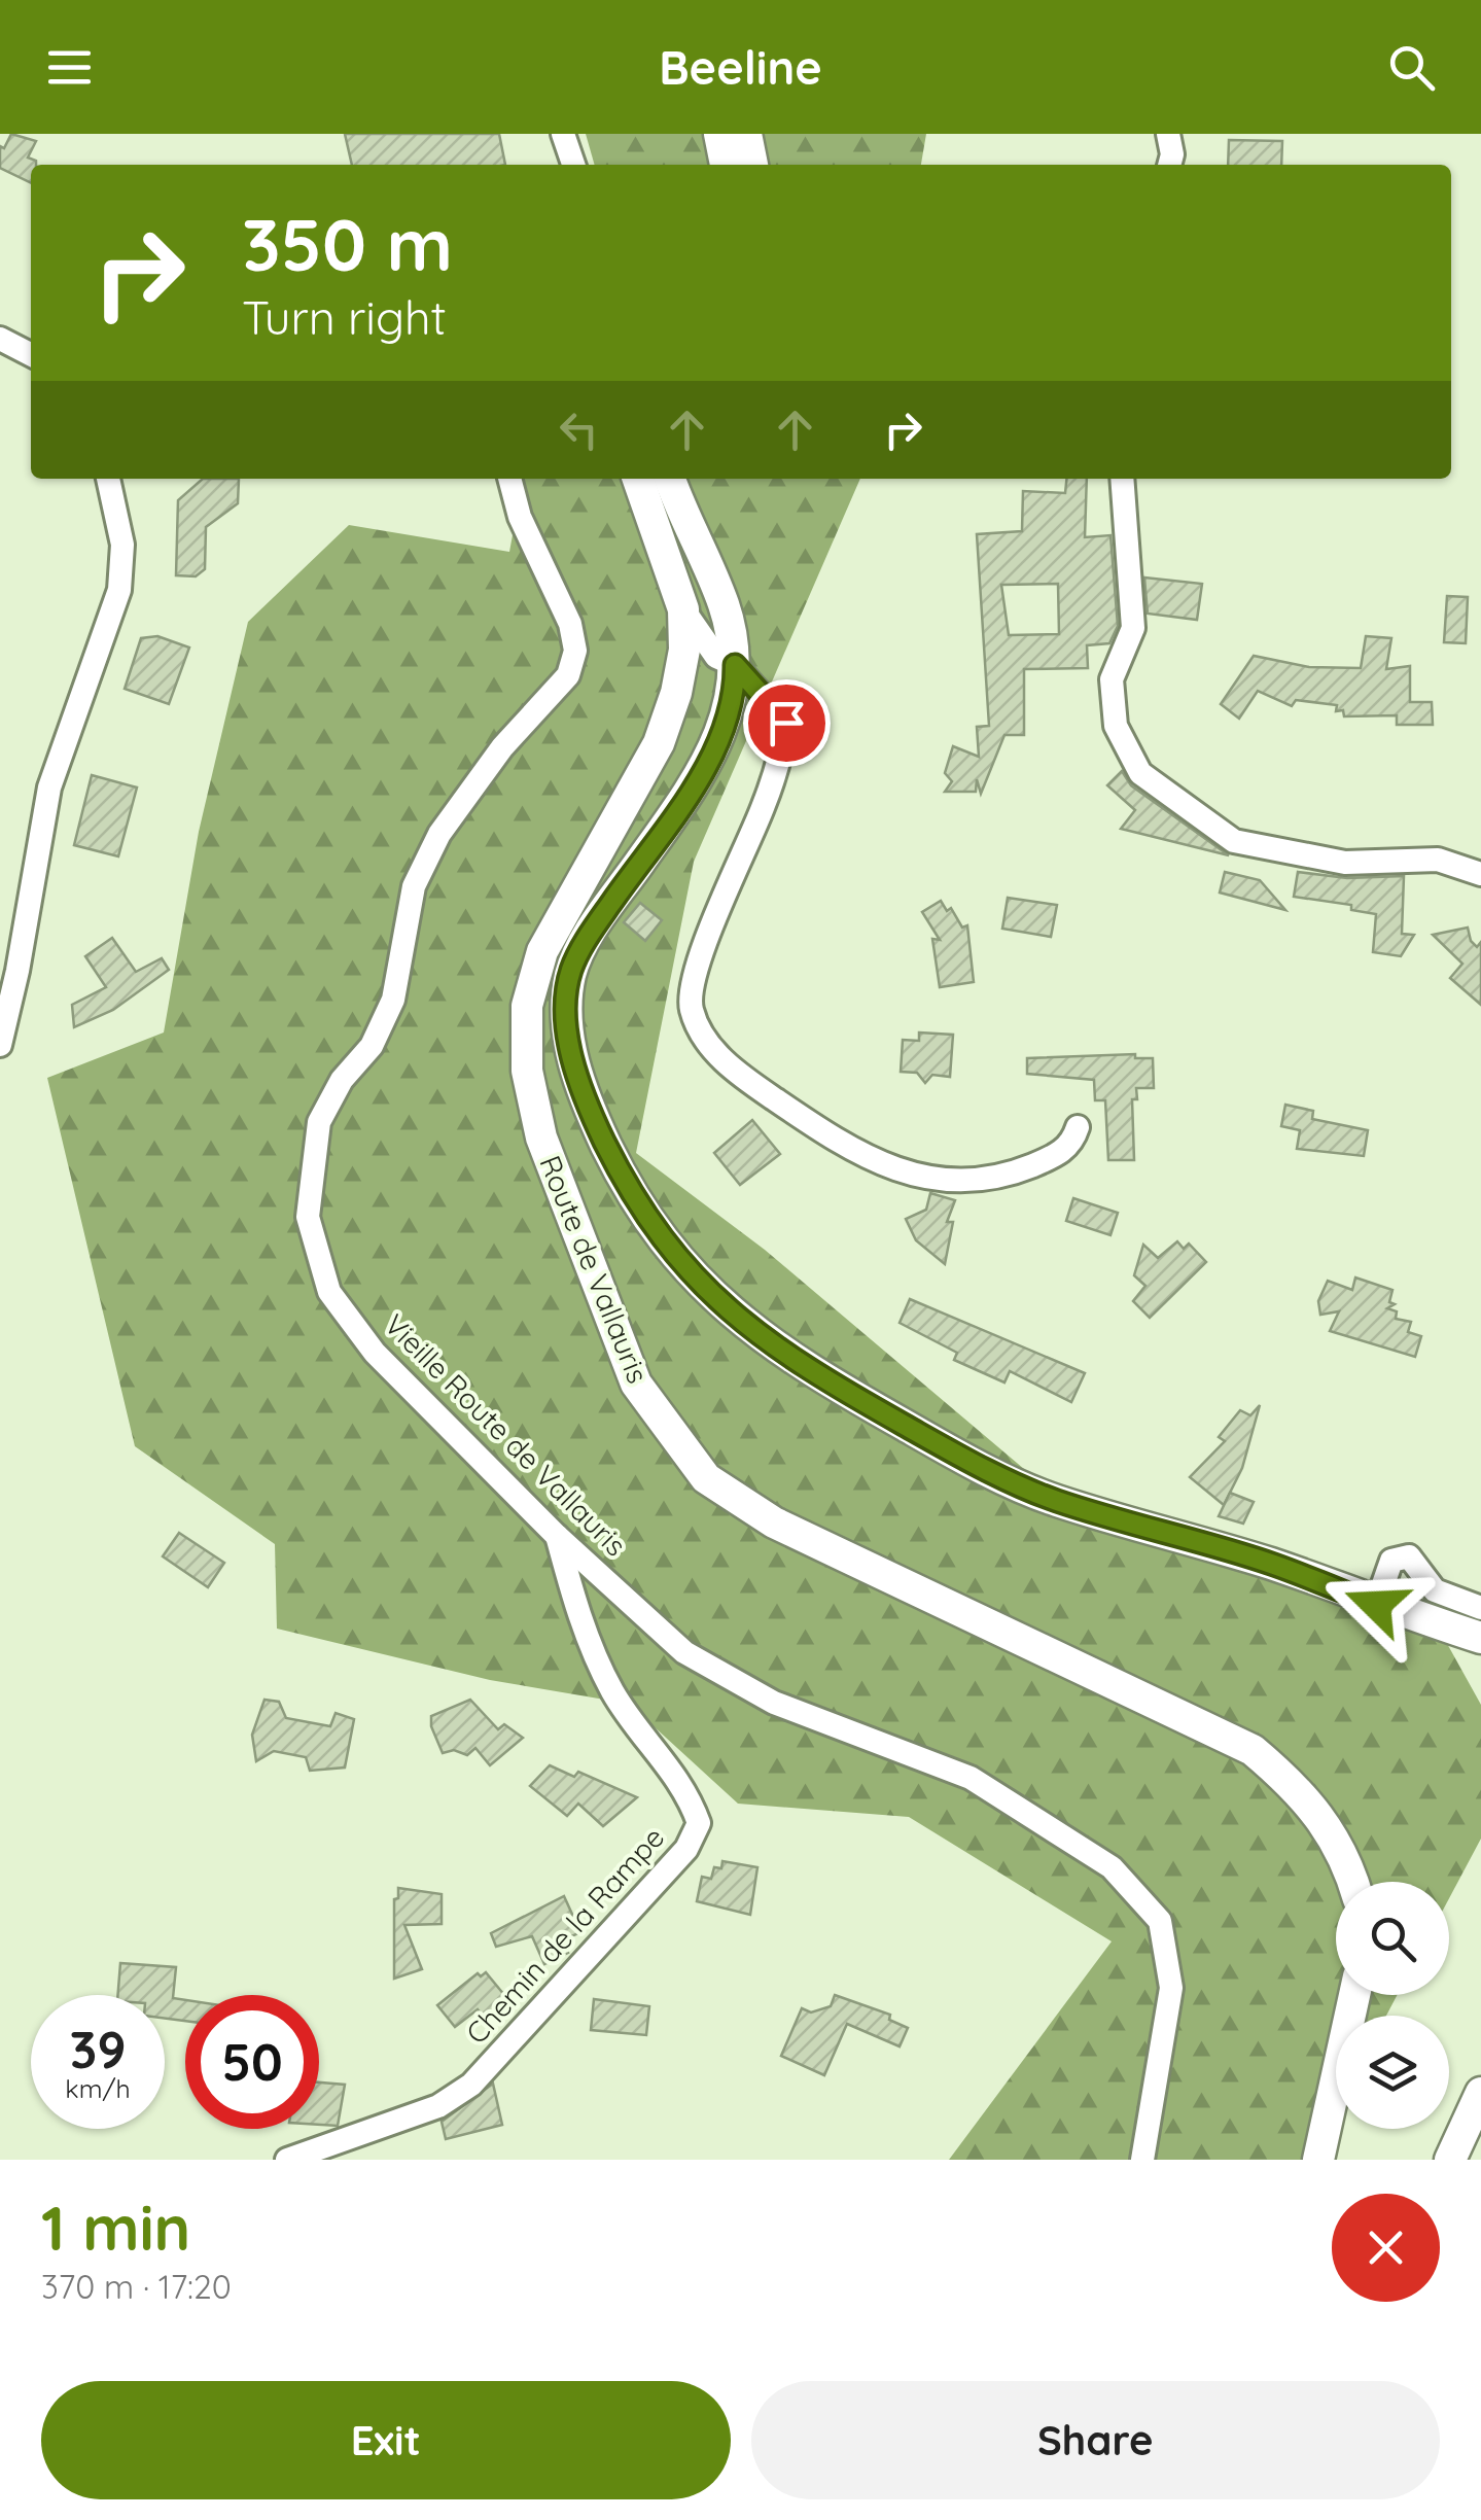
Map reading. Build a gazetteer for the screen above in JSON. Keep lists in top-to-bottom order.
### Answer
{
  "streets": {
    "main road": ["Route de Vallauris"],
    "street": ["Vieille Route de Vallauris", "Chemin de la Rampe"]
  },
  "crossings": [
    ["Vieille Route de Vallauris", "Chemin de la Rampe"]
  ],
  "page": {
    "header": "Beeline",
    "turn": ["350 m", "Turn right"],
    "speed": "39 km/h",
    "limit": "50",
    "heading": ["1 min", "370 m · 17:20"],
    "buttons": ["Exit", "Share"]
  }
}
